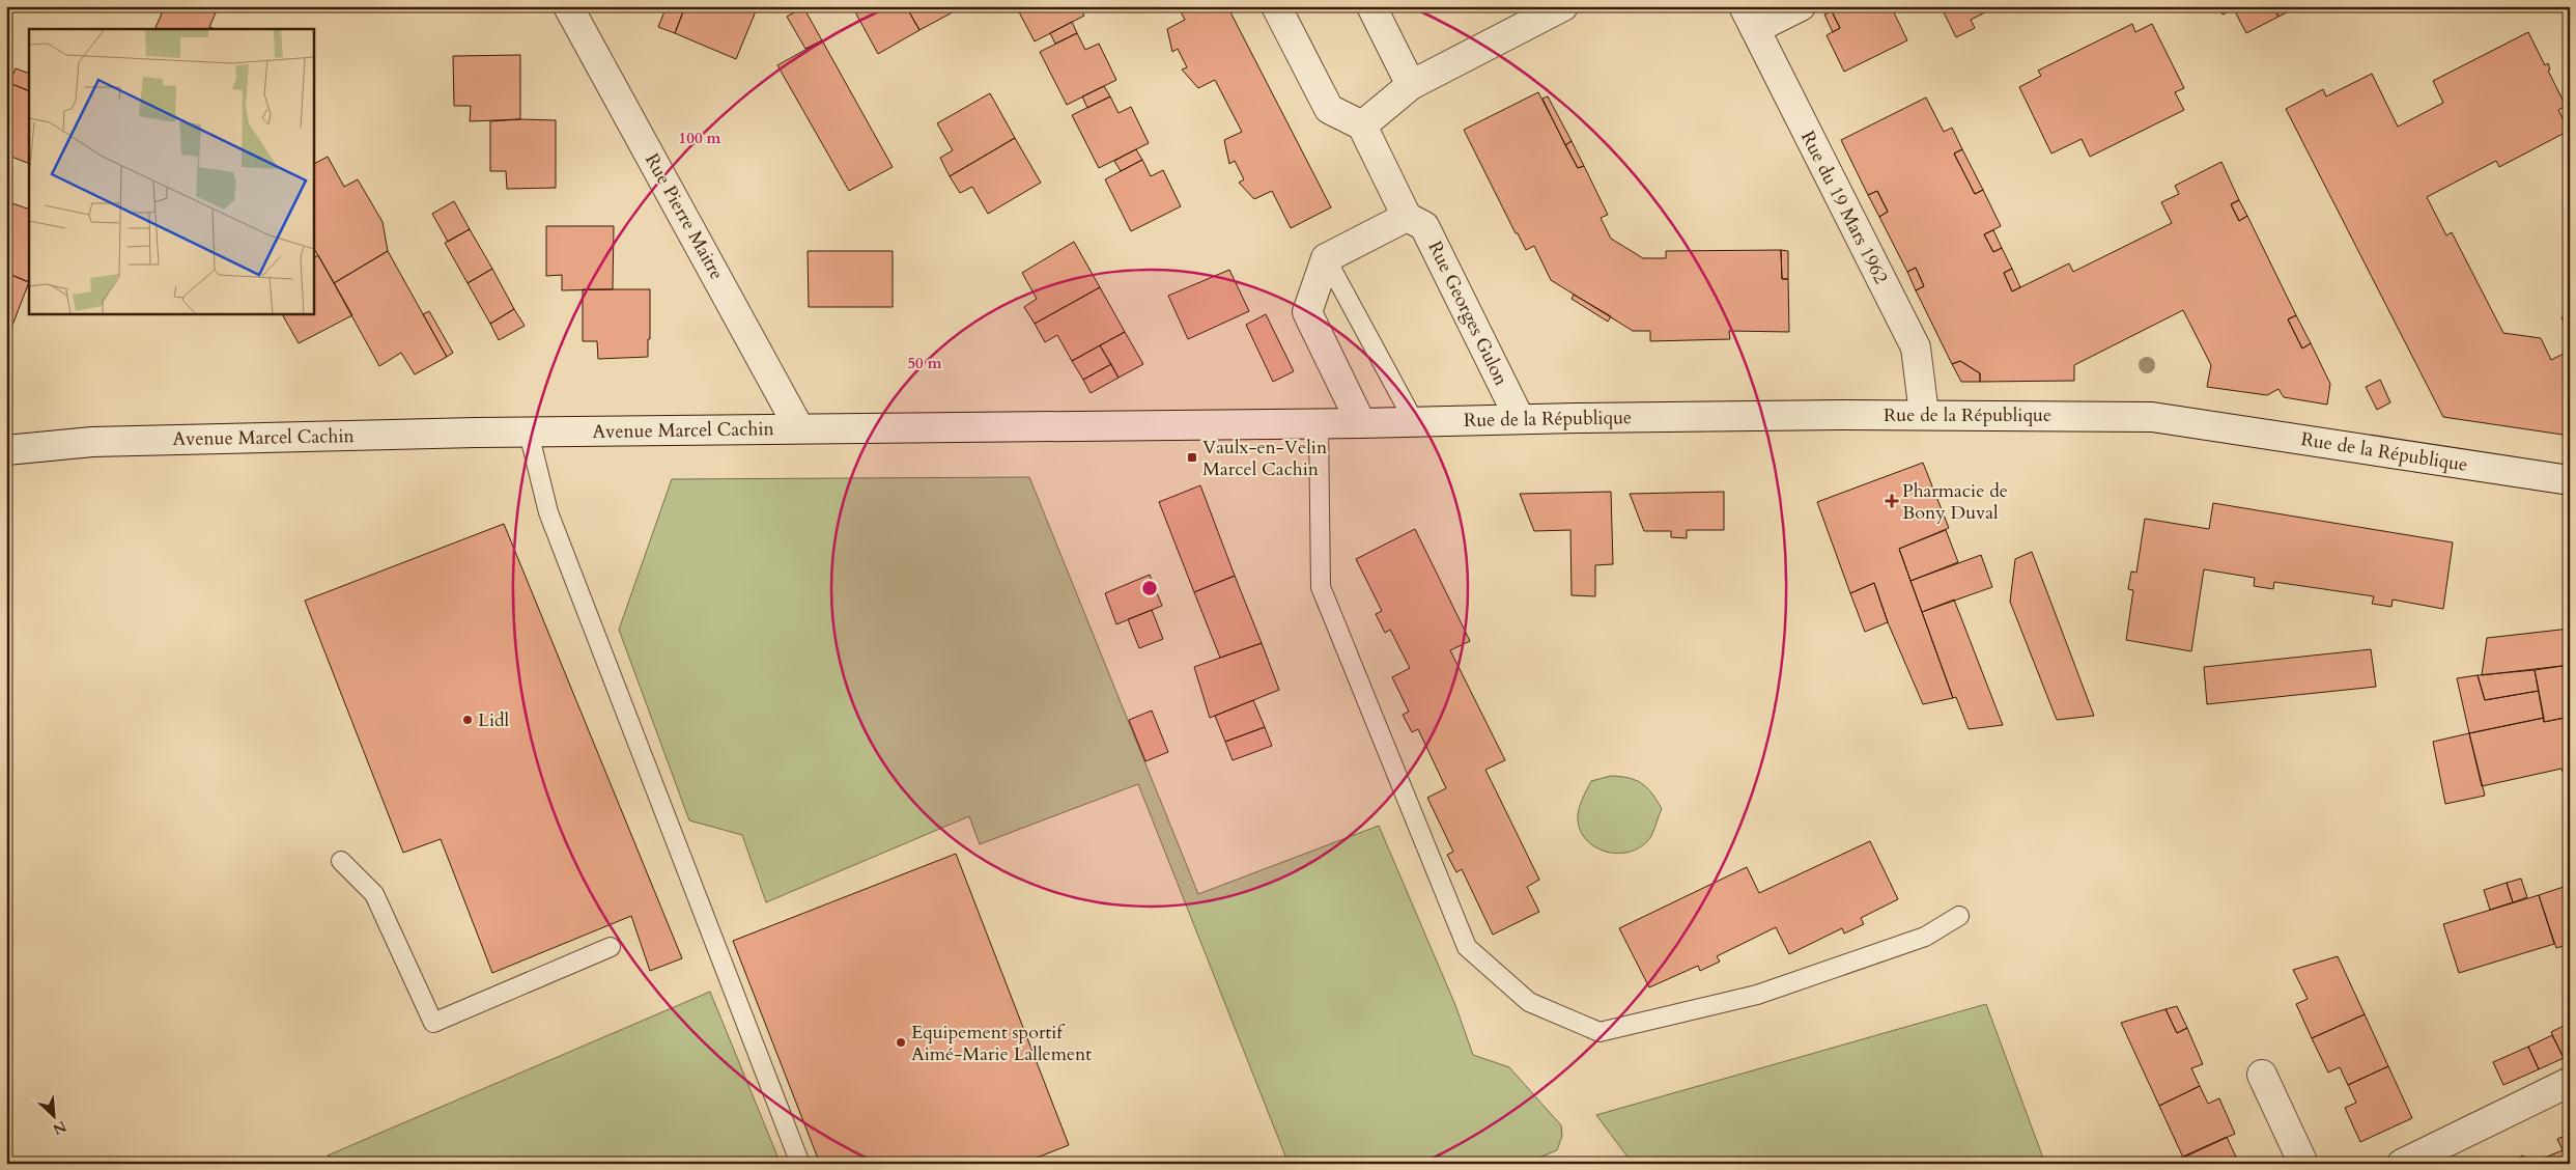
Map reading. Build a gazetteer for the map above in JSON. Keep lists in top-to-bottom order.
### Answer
{
  "streets": {
    "street": [
      "Rue du 19 Mars 1962",
      "Rue Pierre Maitre",
      "Rue Georges Gulon",
      "Rue de la République",
      "Avenue Marcel Cachin"
    ]
  },
  "crossings": [
    ["Rue du 19 Mars 1962", "Rue de la République"],
    ["Rue Pierre Maitre", "Avenue Marcel Cachin"],
    ["Rue Georges Gulon", "Rue de la République"],
    ["Rue de la République", "Avenue Marcel Cachin"]
  ],
  "places": {
    "transit": ["Vaulx-en-Velin Marcel Cachin"],
    "health": ["Pharmacie de Bony Duval"],
    "other": ["Lidl", "Equipement sportif Aimé-Marie Lallement"]
  },
  "north": "bottom right",
  "rings": ["100 m", "50 m"]
}
